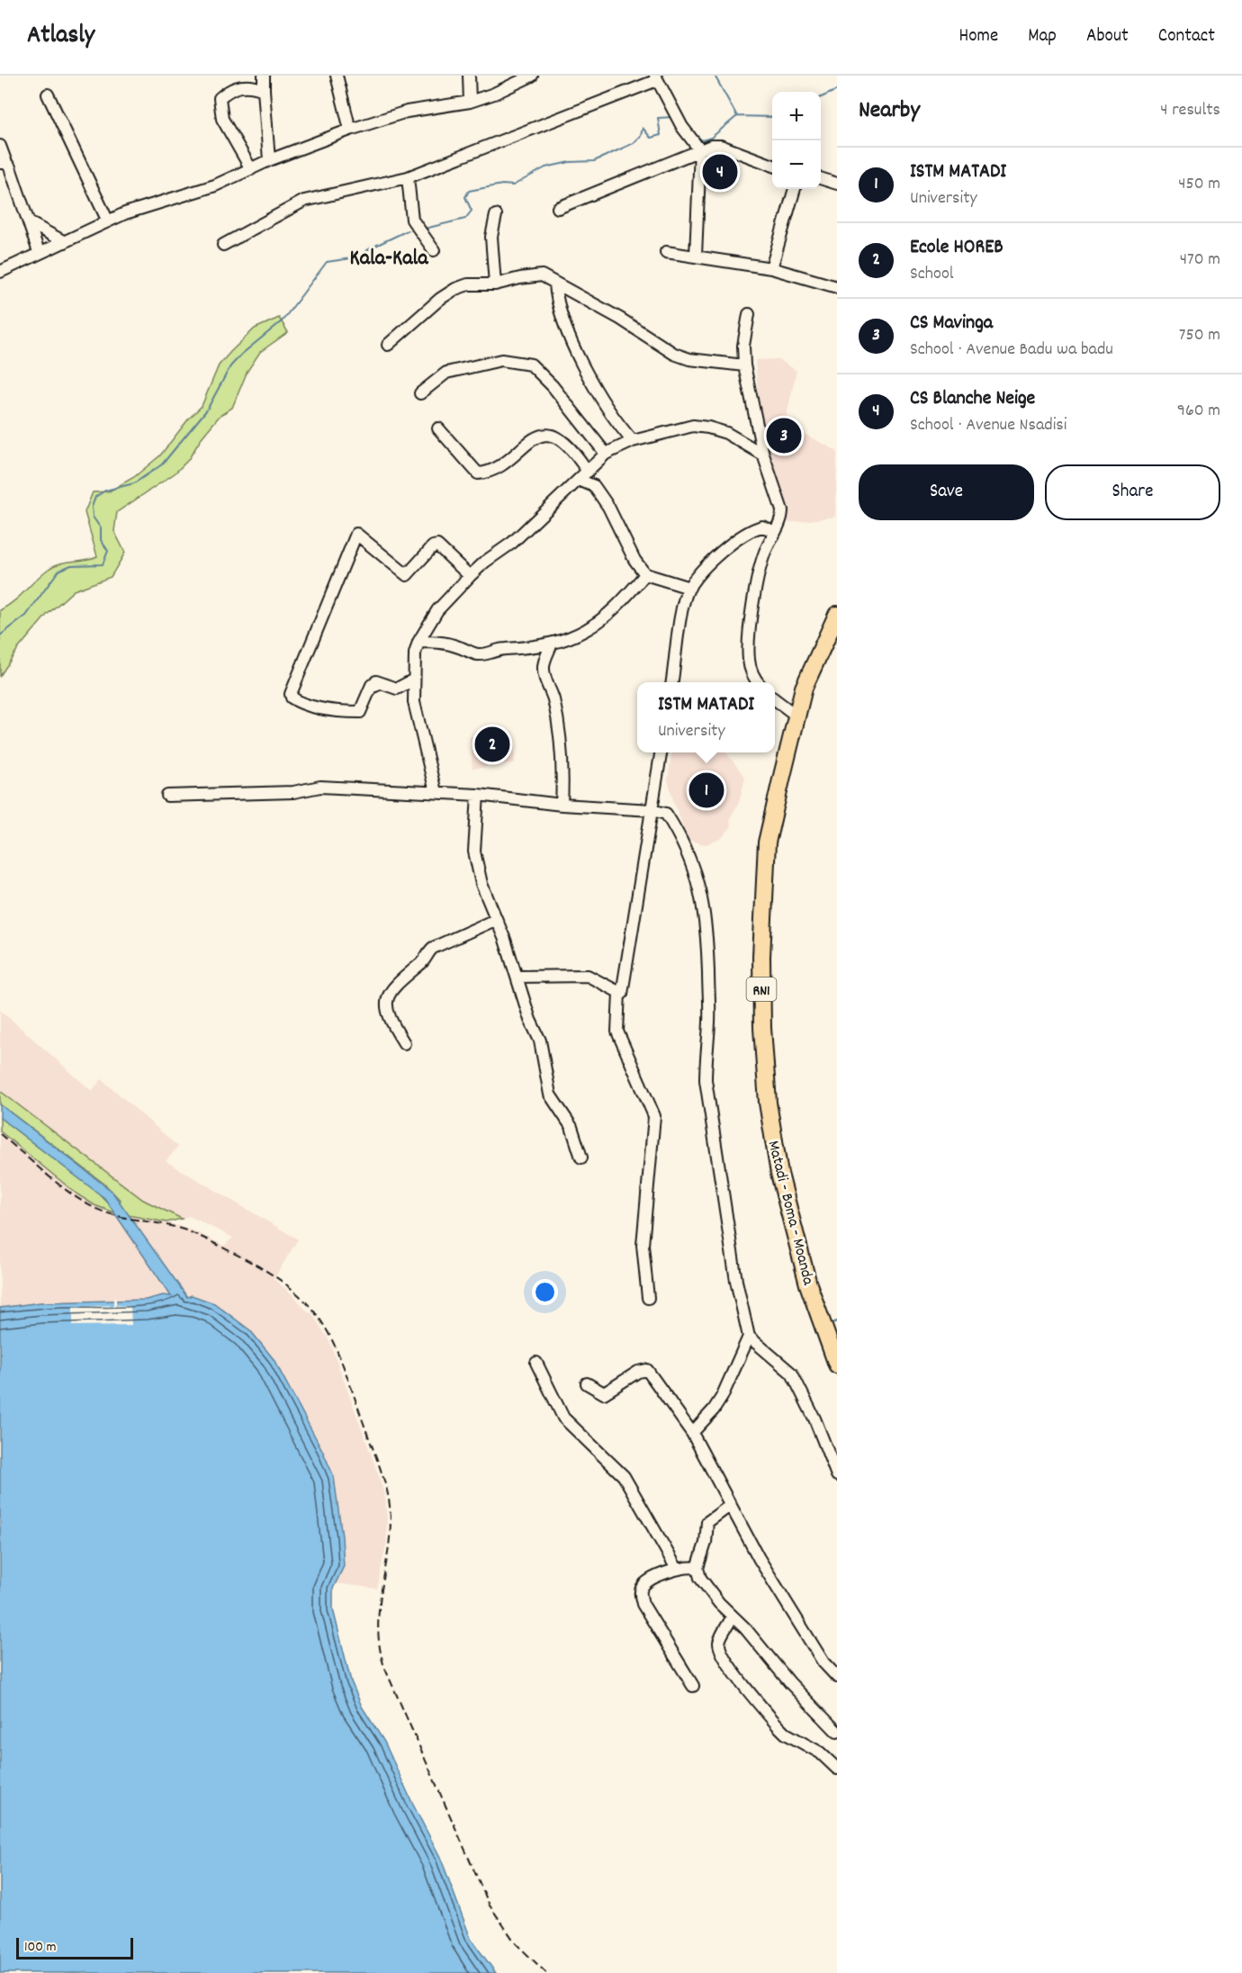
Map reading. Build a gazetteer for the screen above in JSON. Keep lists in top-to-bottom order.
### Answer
{
  "streets": {
    "highway": ["RN1", "Matadi - Boma - Moanda"]
  },
  "districts": ["Kala-Kala"],
  "scale_bar": "100 m",
  "page": {
    "header": "Atlasly",
    "nav": [
      "Home",
      "Map",
      "About",
      "Contact"
    ],
    "heading": ["Nearby", "4 results"],
    "map_buttons": ["+", "−"],
    "list": [
      {
        "mark": "1",
        "name": "ISTM MATADI",
        "note": "University",
        "value": "450 m"
      },
      {
        "mark": "2",
        "name": "Ecole HOREB",
        "note": "School",
        "value": "470 m"
      },
      {
        "mark": "3",
        "name": "CS Mavinga",
        "note": "School · Avenue Badu wa badu",
        "value": "750 m"
      },
      {
        "mark": "4",
        "name": "CS Blanche Neige",
        "note": "School · Avenue Nsadisi",
        "value": "960 m"
      }
    ],
    "pins": [
      "4",
      "3",
      "2",
      "1"
    ],
    "buttons": ["Save", "Share"],
    "popup": ["ISTM MATADI", "University"],
    "scale": "100 m"
  }
}
